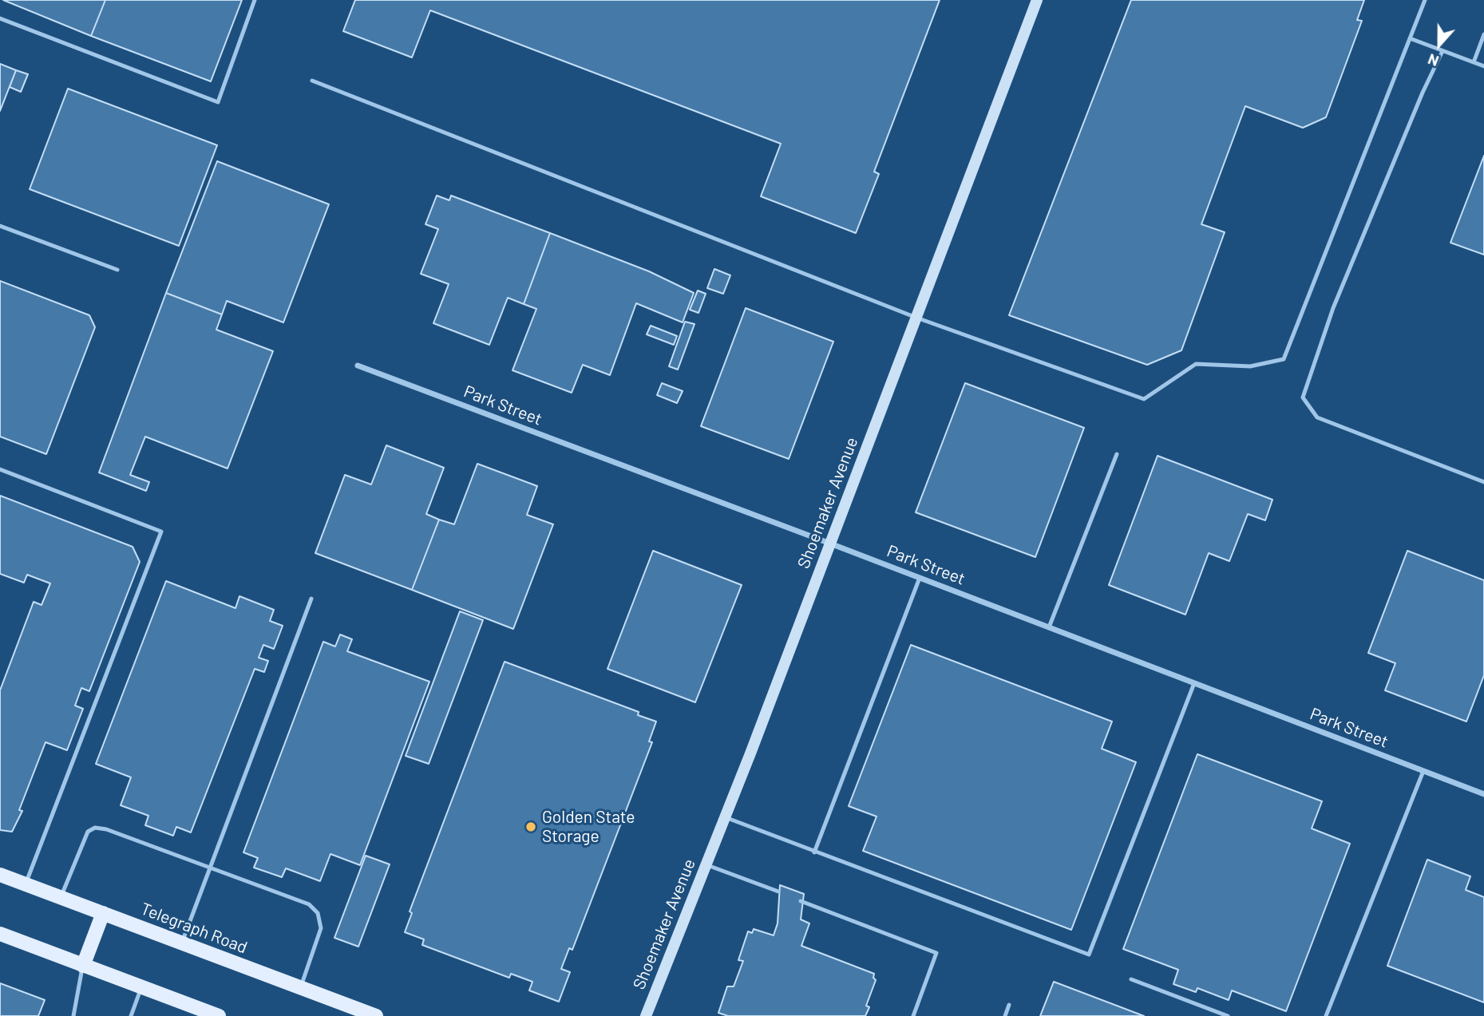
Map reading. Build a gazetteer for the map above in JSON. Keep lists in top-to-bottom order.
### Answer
{
  "streets": {
    "main road": ["Shoemaker Avenue", "Telegraph Road"],
    "street": ["Park Street"]
  },
  "crossings": [
    ["Park Street", "Shoemaker Avenue"]
  ],
  "places": ["Golden State Storage"],
  "north": "bottom"
}
